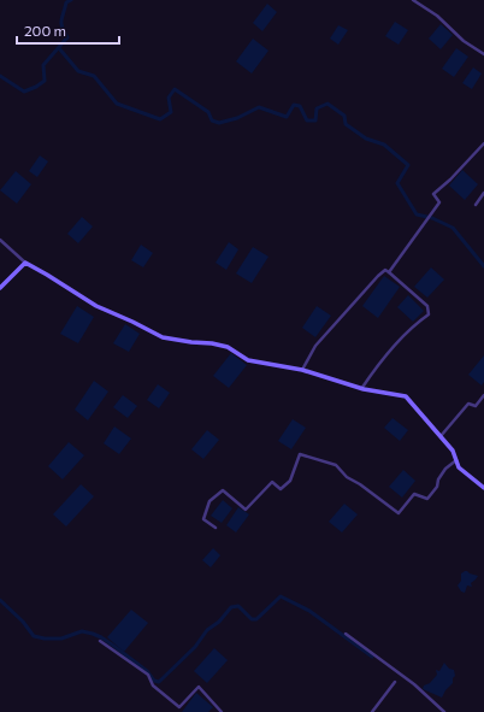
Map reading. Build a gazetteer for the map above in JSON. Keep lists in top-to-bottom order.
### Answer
{
  "scale_bar": "200 m"
}
